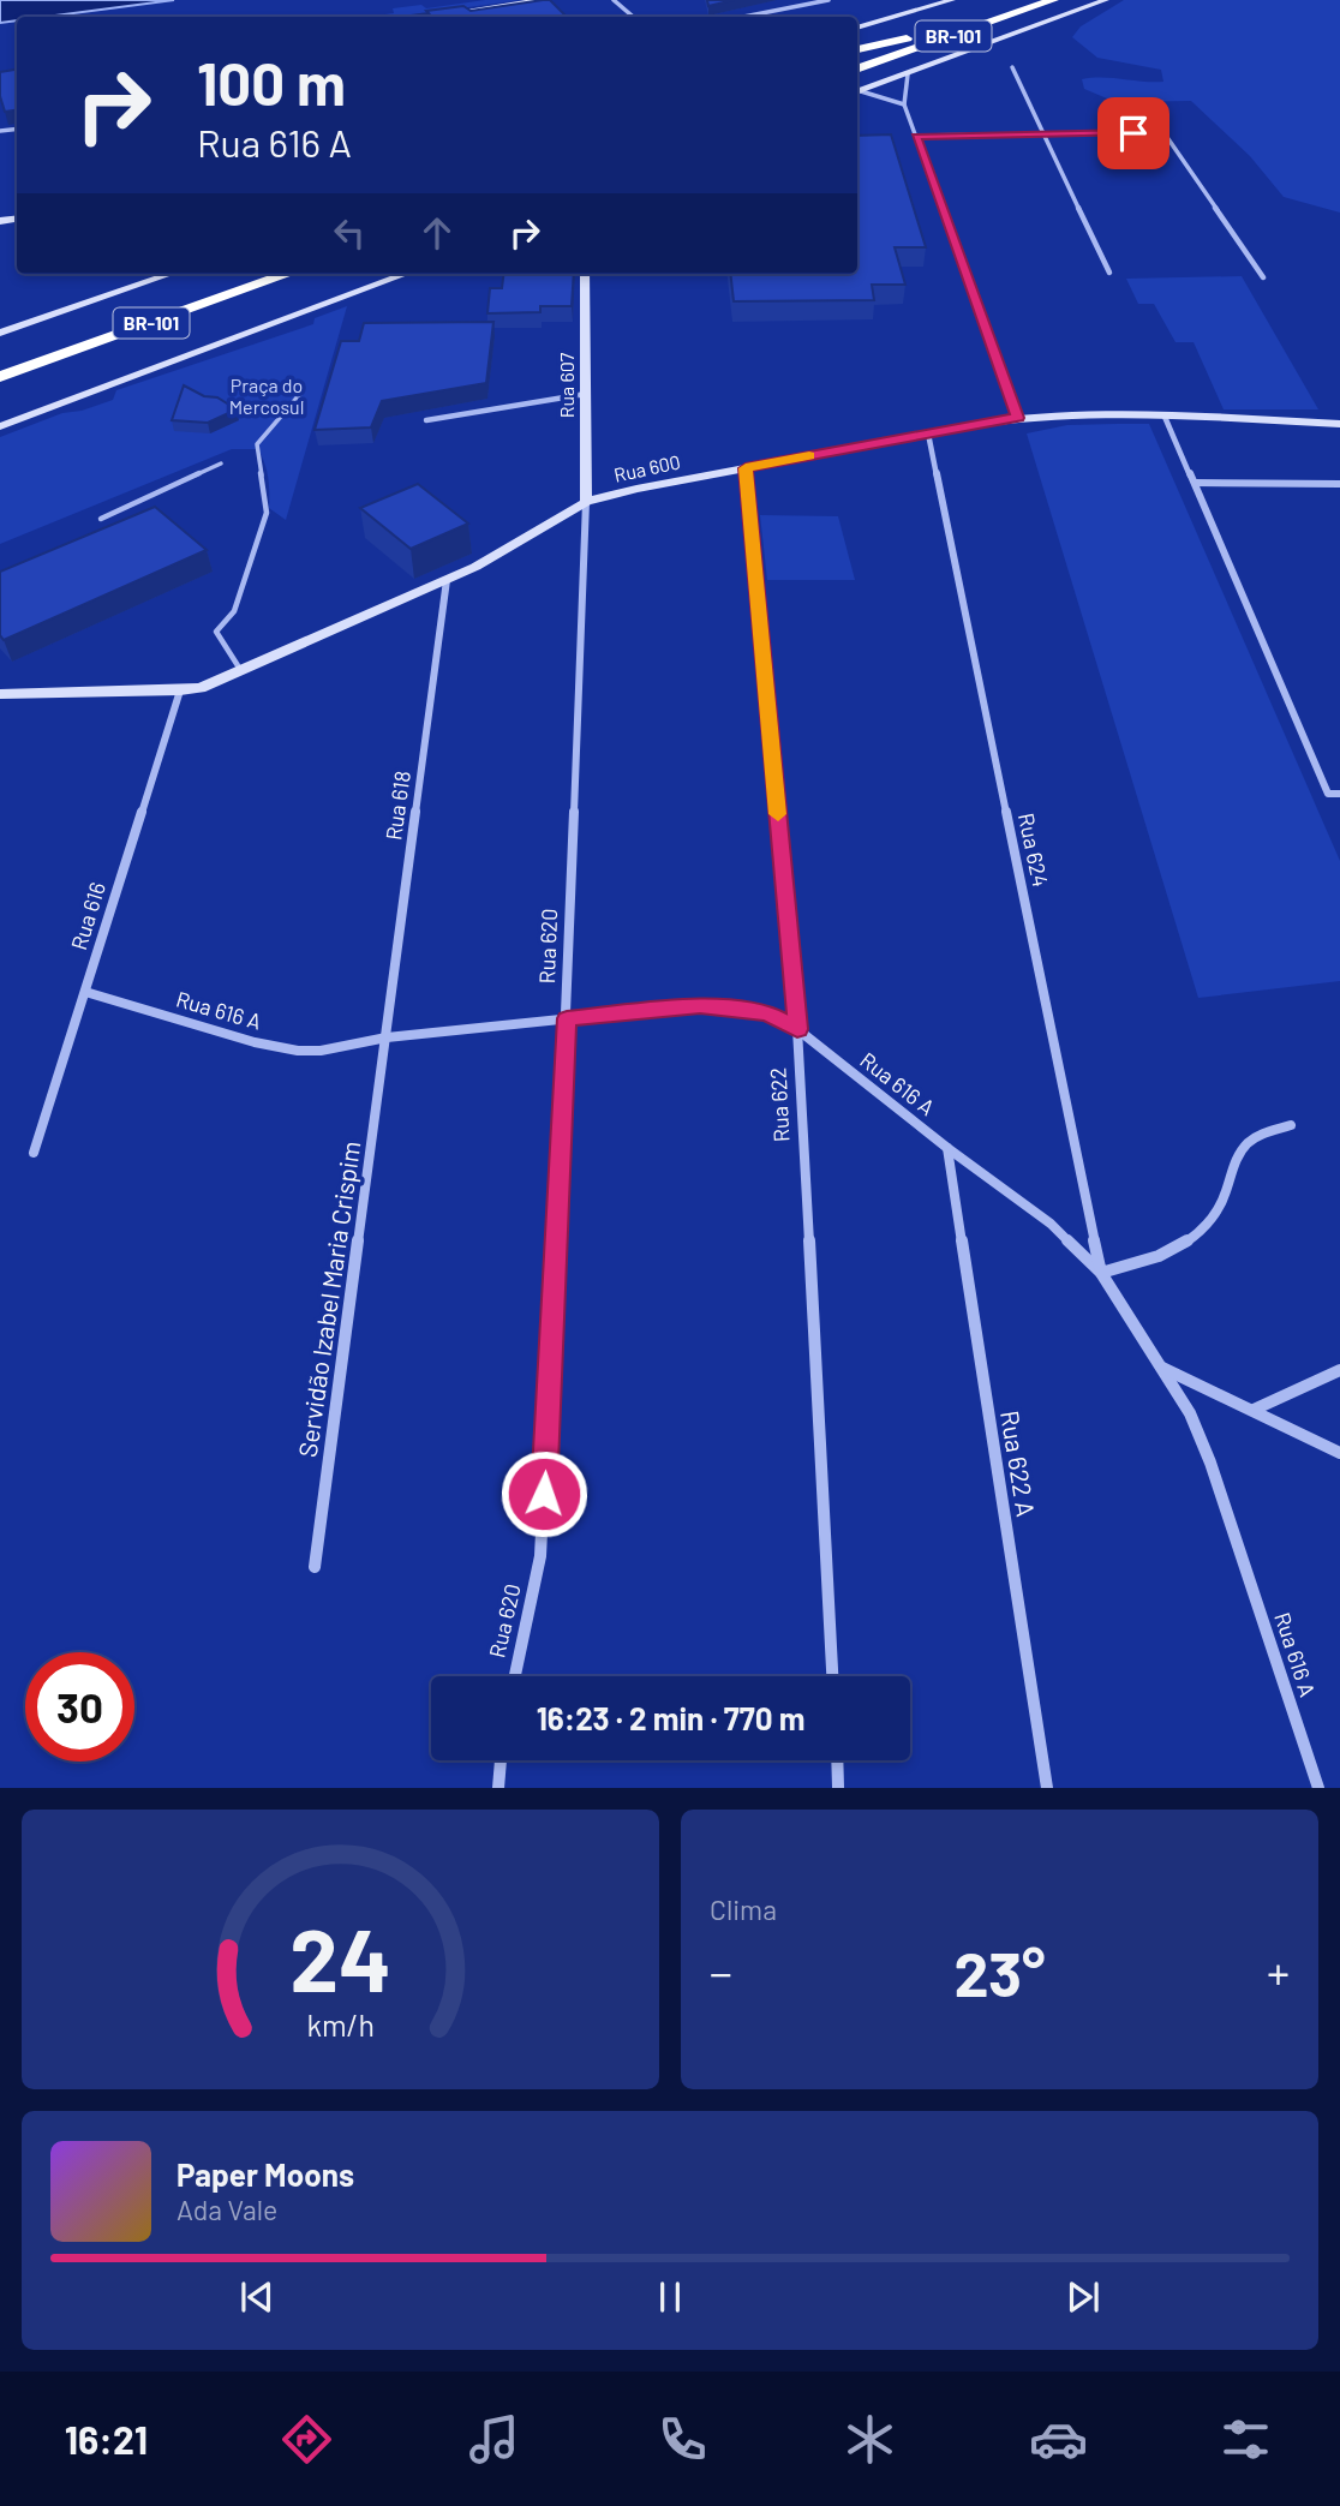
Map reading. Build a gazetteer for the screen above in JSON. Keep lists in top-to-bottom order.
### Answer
{
  "streets": {
    "highway": ["BR-101"],
    "street": [
      "Rua 607",
      "Rua 600",
      "Rua 618",
      "Rua 624",
      "Rua 616",
      "Rua 620",
      "Rua 616 A",
      "Rua 622",
      "Servidão Izabel Maria Crispim",
      "Rua 622 A"
    ]
  },
  "crossings": [
    ["Rua 607", "Rua 600"],
    ["Rua 607", "Rua 620"],
    ["Rua 600", "Rua 618"],
    ["Rua 600", "Rua 624"],
    ["Rua 600", "Rua 616"],
    ["Rua 600", "Rua 620"],
    ["Rua 600", "Rua 622"],
    ["Rua 618", "Rua 616 A"],
    ["Rua 618", "Servidão Izabel Maria Crispim"],
    ["Rua 624", "Rua 616 A"],
    ["Rua 616", "Rua 616 A"],
    ["Rua 620", "Rua 616 A"],
    ["Rua 616 A", "Rua 622"],
    ["Rua 616 A", "Servidão Izabel Maria Crispim"],
    ["Rua 616 A", "Rua 622 A"]
  ],
  "parks": ["Praça do Mercosul"],
  "page": {
    "turn": ["100 m", "Rua 616 A"],
    "limit": "30",
    "trip": "16:23 · 2 min · 770 m",
    "tile": "Clima",
    "heat": ["−", "23°", "+"],
    "song": ["Paper Moons", "Ada Vale"],
    "tabs": "16:21",
    "gauge": ["24", "km/h"]
  }
}
